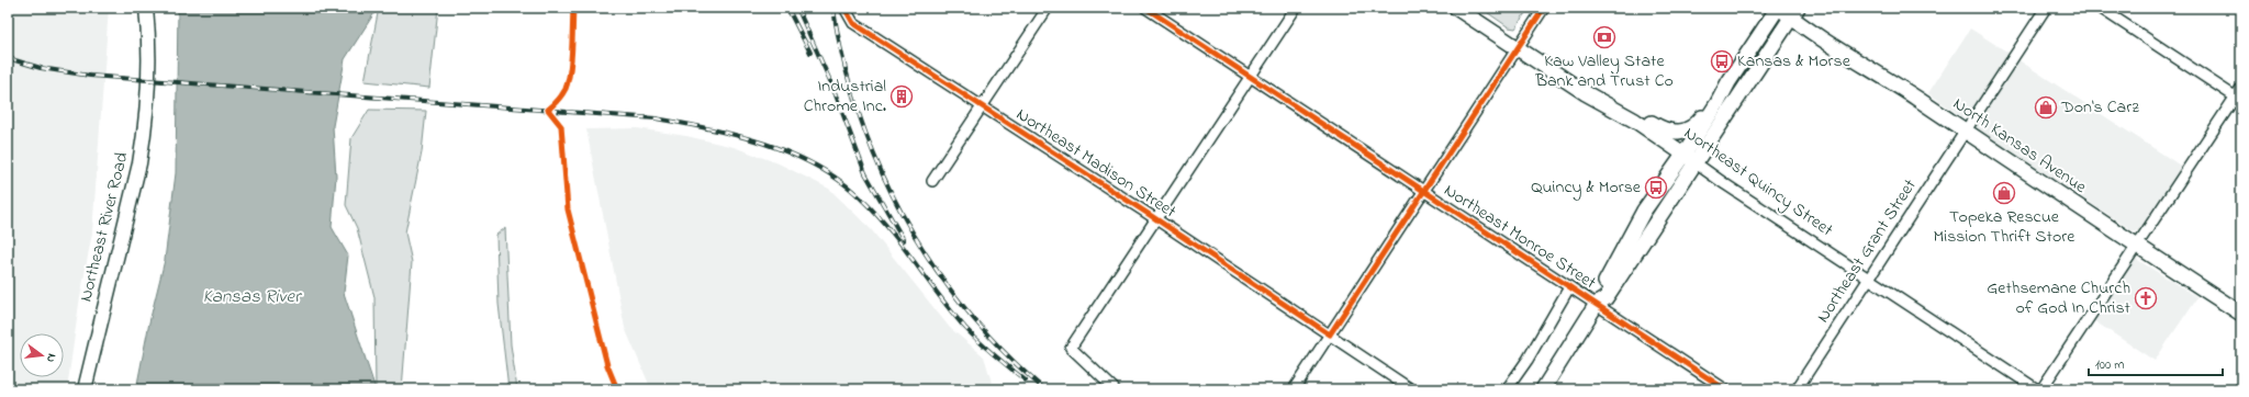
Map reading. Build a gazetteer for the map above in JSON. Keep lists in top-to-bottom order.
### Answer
{
  "streets": {
    "main road": ["North Kansas Avenue", "Northeast Quincy Street"],
    "street": [
      "Northeast Madison Street",
      "Northeast River Road",
      "Northeast Monroe Street",
      "Northeast Grant Street"
    ]
  },
  "crossings": [
    ["North Kansas Avenue", "Northeast Grant Street"],
    ["Northeast Quincy Street", "Northeast Grant Street"]
  ],
  "water": ["Kansas River"],
  "places": {
    "bank": ["Kaw Valley State Bank and Trust Co"],
    "bus stop": ["Kansas & Morse", "Quincy & Morse"],
    "building": ["Industrial Chrome Inc."],
    "shop": ["Don's Carz", "Topeka Rescue Mission Thrift Store"],
    "church": ["Gethsemane Church of God In Christ"]
  },
  "scale_bar": "100 m",
  "north": "right"
}
